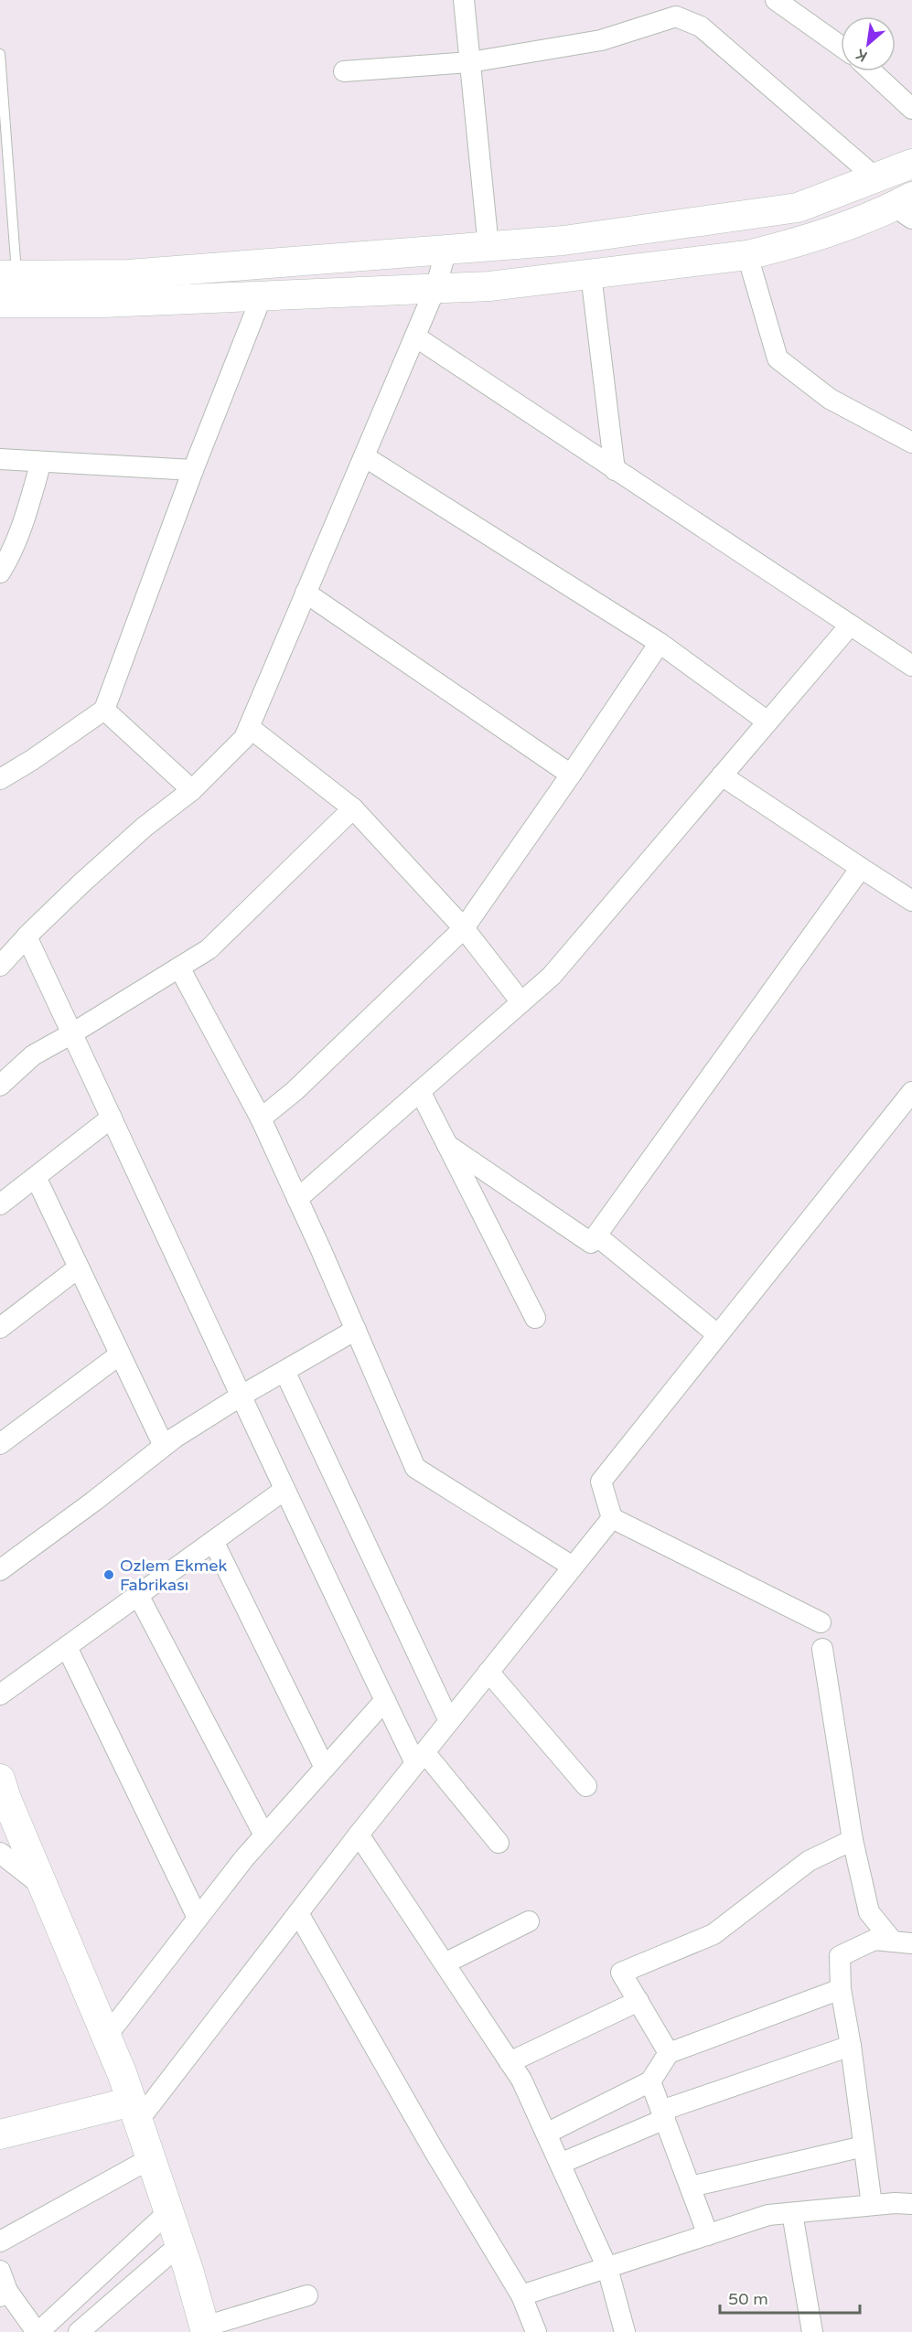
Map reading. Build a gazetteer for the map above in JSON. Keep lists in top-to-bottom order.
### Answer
{
  "places": ["Ozlem Ekmek Fabrikası"],
  "scale_bar": "50 m",
  "north": "bottom left"
}
